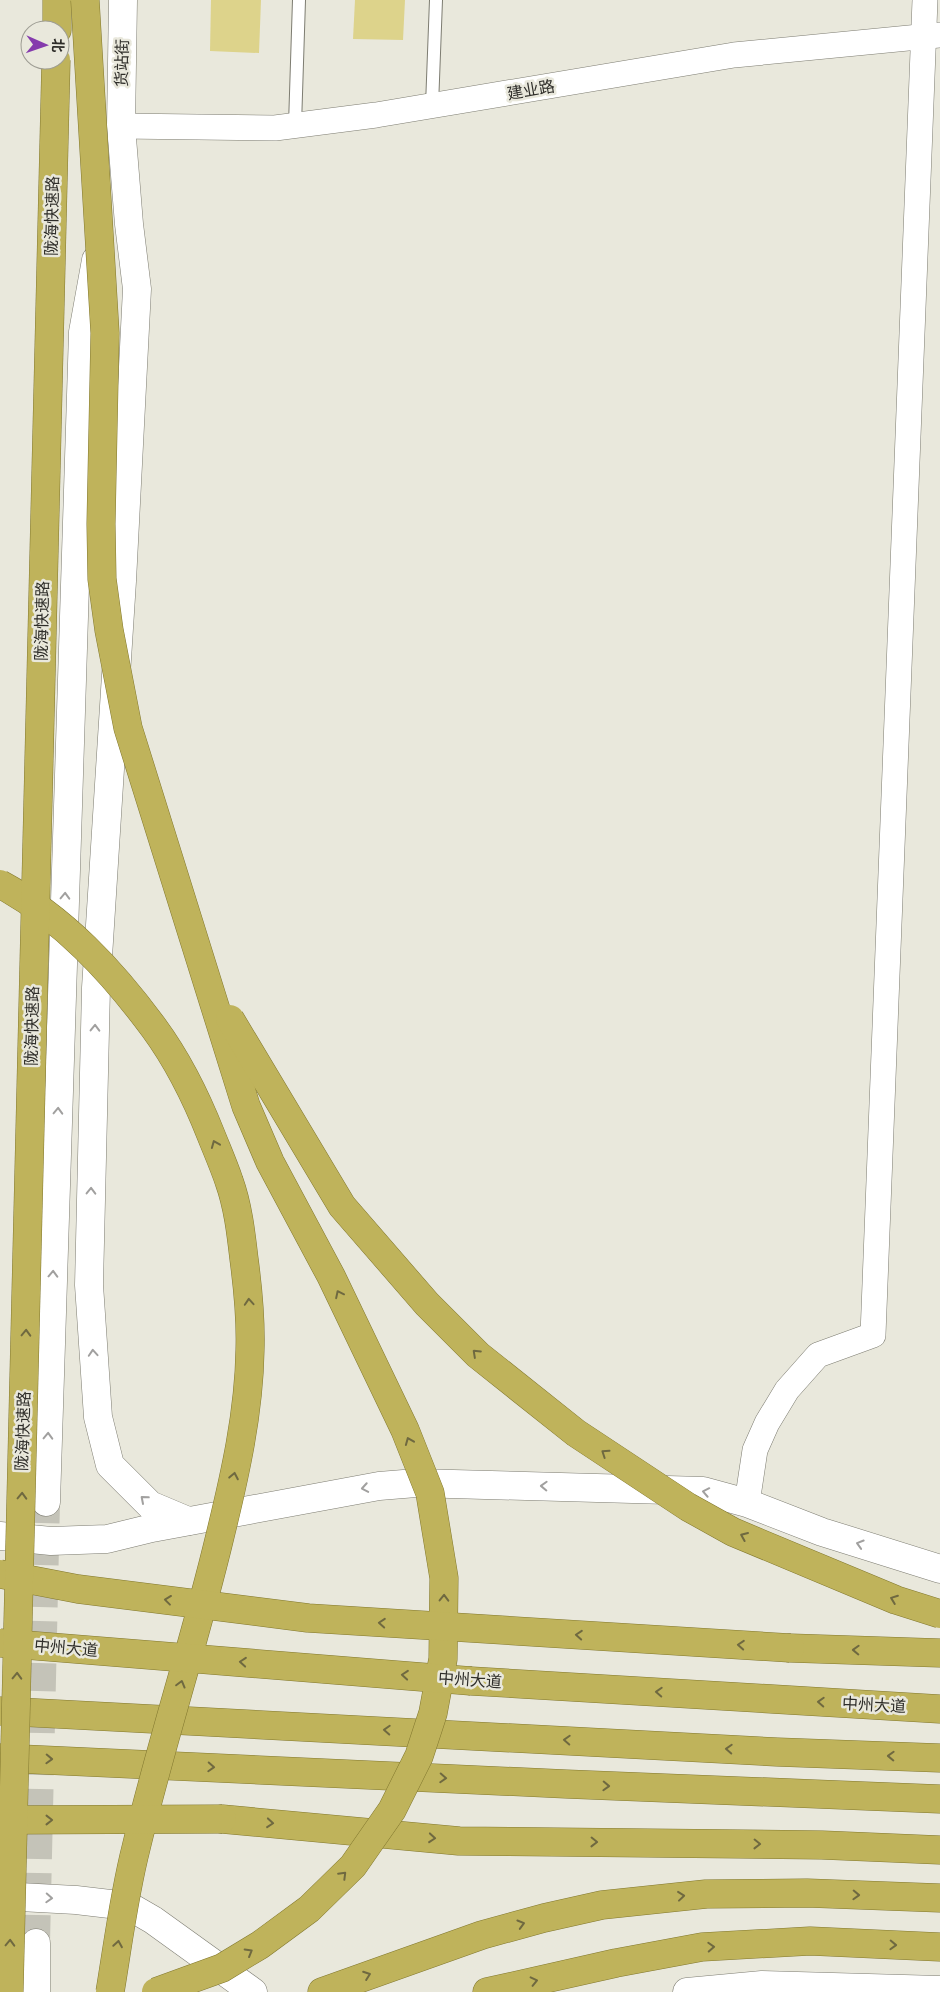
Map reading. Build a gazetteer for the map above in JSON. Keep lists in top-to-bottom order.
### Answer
{
  "streets": {
    "highway": ["陇海快速路", "中州大道"],
    "street": ["货站街", "建业路"]
  },
  "crossings": [
    ["货站街", "建业路"]
  ],
  "north": "right"
}
